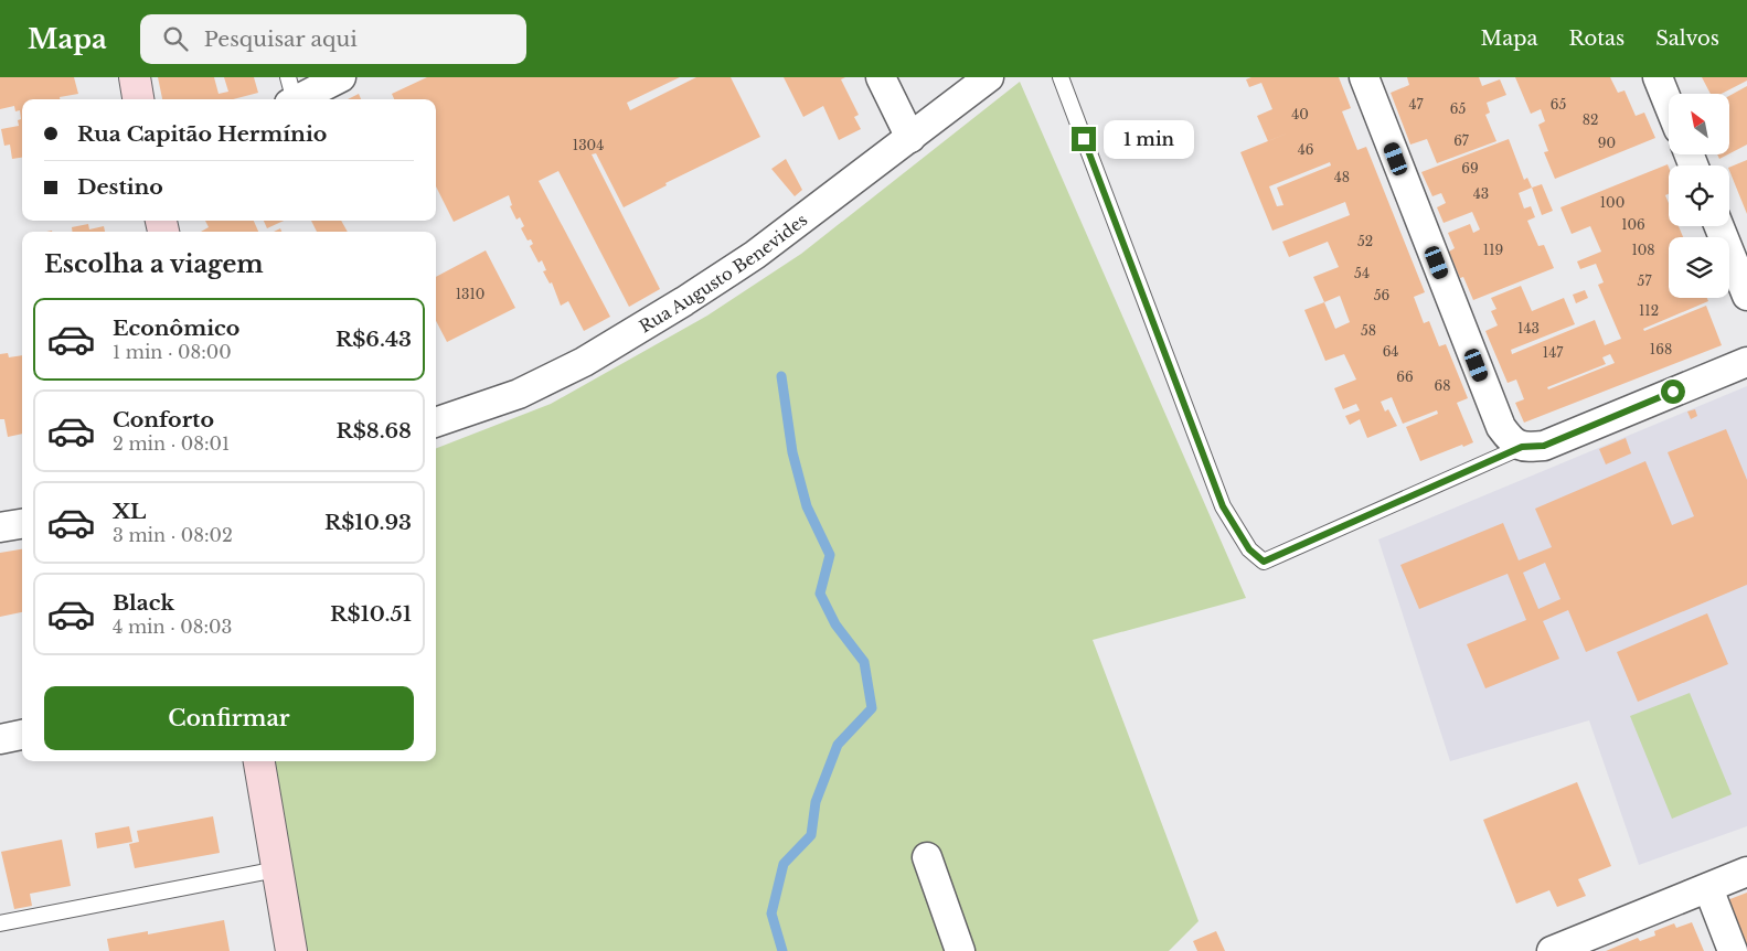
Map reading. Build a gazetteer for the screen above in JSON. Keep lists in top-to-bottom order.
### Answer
{
  "streets": {
    "street": ["Rua Augusto Benevides"]
  },
  "house_numbers": [
    "47",
    "65",
    "65",
    "40",
    "82",
    "67",
    "90",
    "1304",
    "46",
    "69",
    "48",
    "43",
    "100",
    "106",
    "52",
    "119",
    "108",
    "54",
    "57",
    "1310",
    "56",
    "112",
    "143",
    "58",
    "168",
    "64",
    "147",
    "66",
    "68"
  ],
  "north": "top left",
  "page": {
    "header": "Mapa",
    "search": "Pesquisar aqui",
    "nav": ["Mapa", "Rotas", "Salvos"],
    "banner": ["Rua Capitão Hermínio", "Destino"],
    "bubble": "1 min",
    "heading": "Escolha a viagem",
    "list": [
      {
        "name": "Econômico",
        "note": "1 min · 08:00",
        "value": "R$6.43"
      },
      {
        "name": "Conforto",
        "note": "2 min · 08:01",
        "value": "R$8.68"
      },
      {
        "name": "XL",
        "note": "3 min · 08:02",
        "value": "R$10.93"
      },
      {
        "name": "Black",
        "note": "4 min · 08:03",
        "value": "R$10.51"
      }
    ],
    "buttons": "Confirmar"
  }
}
